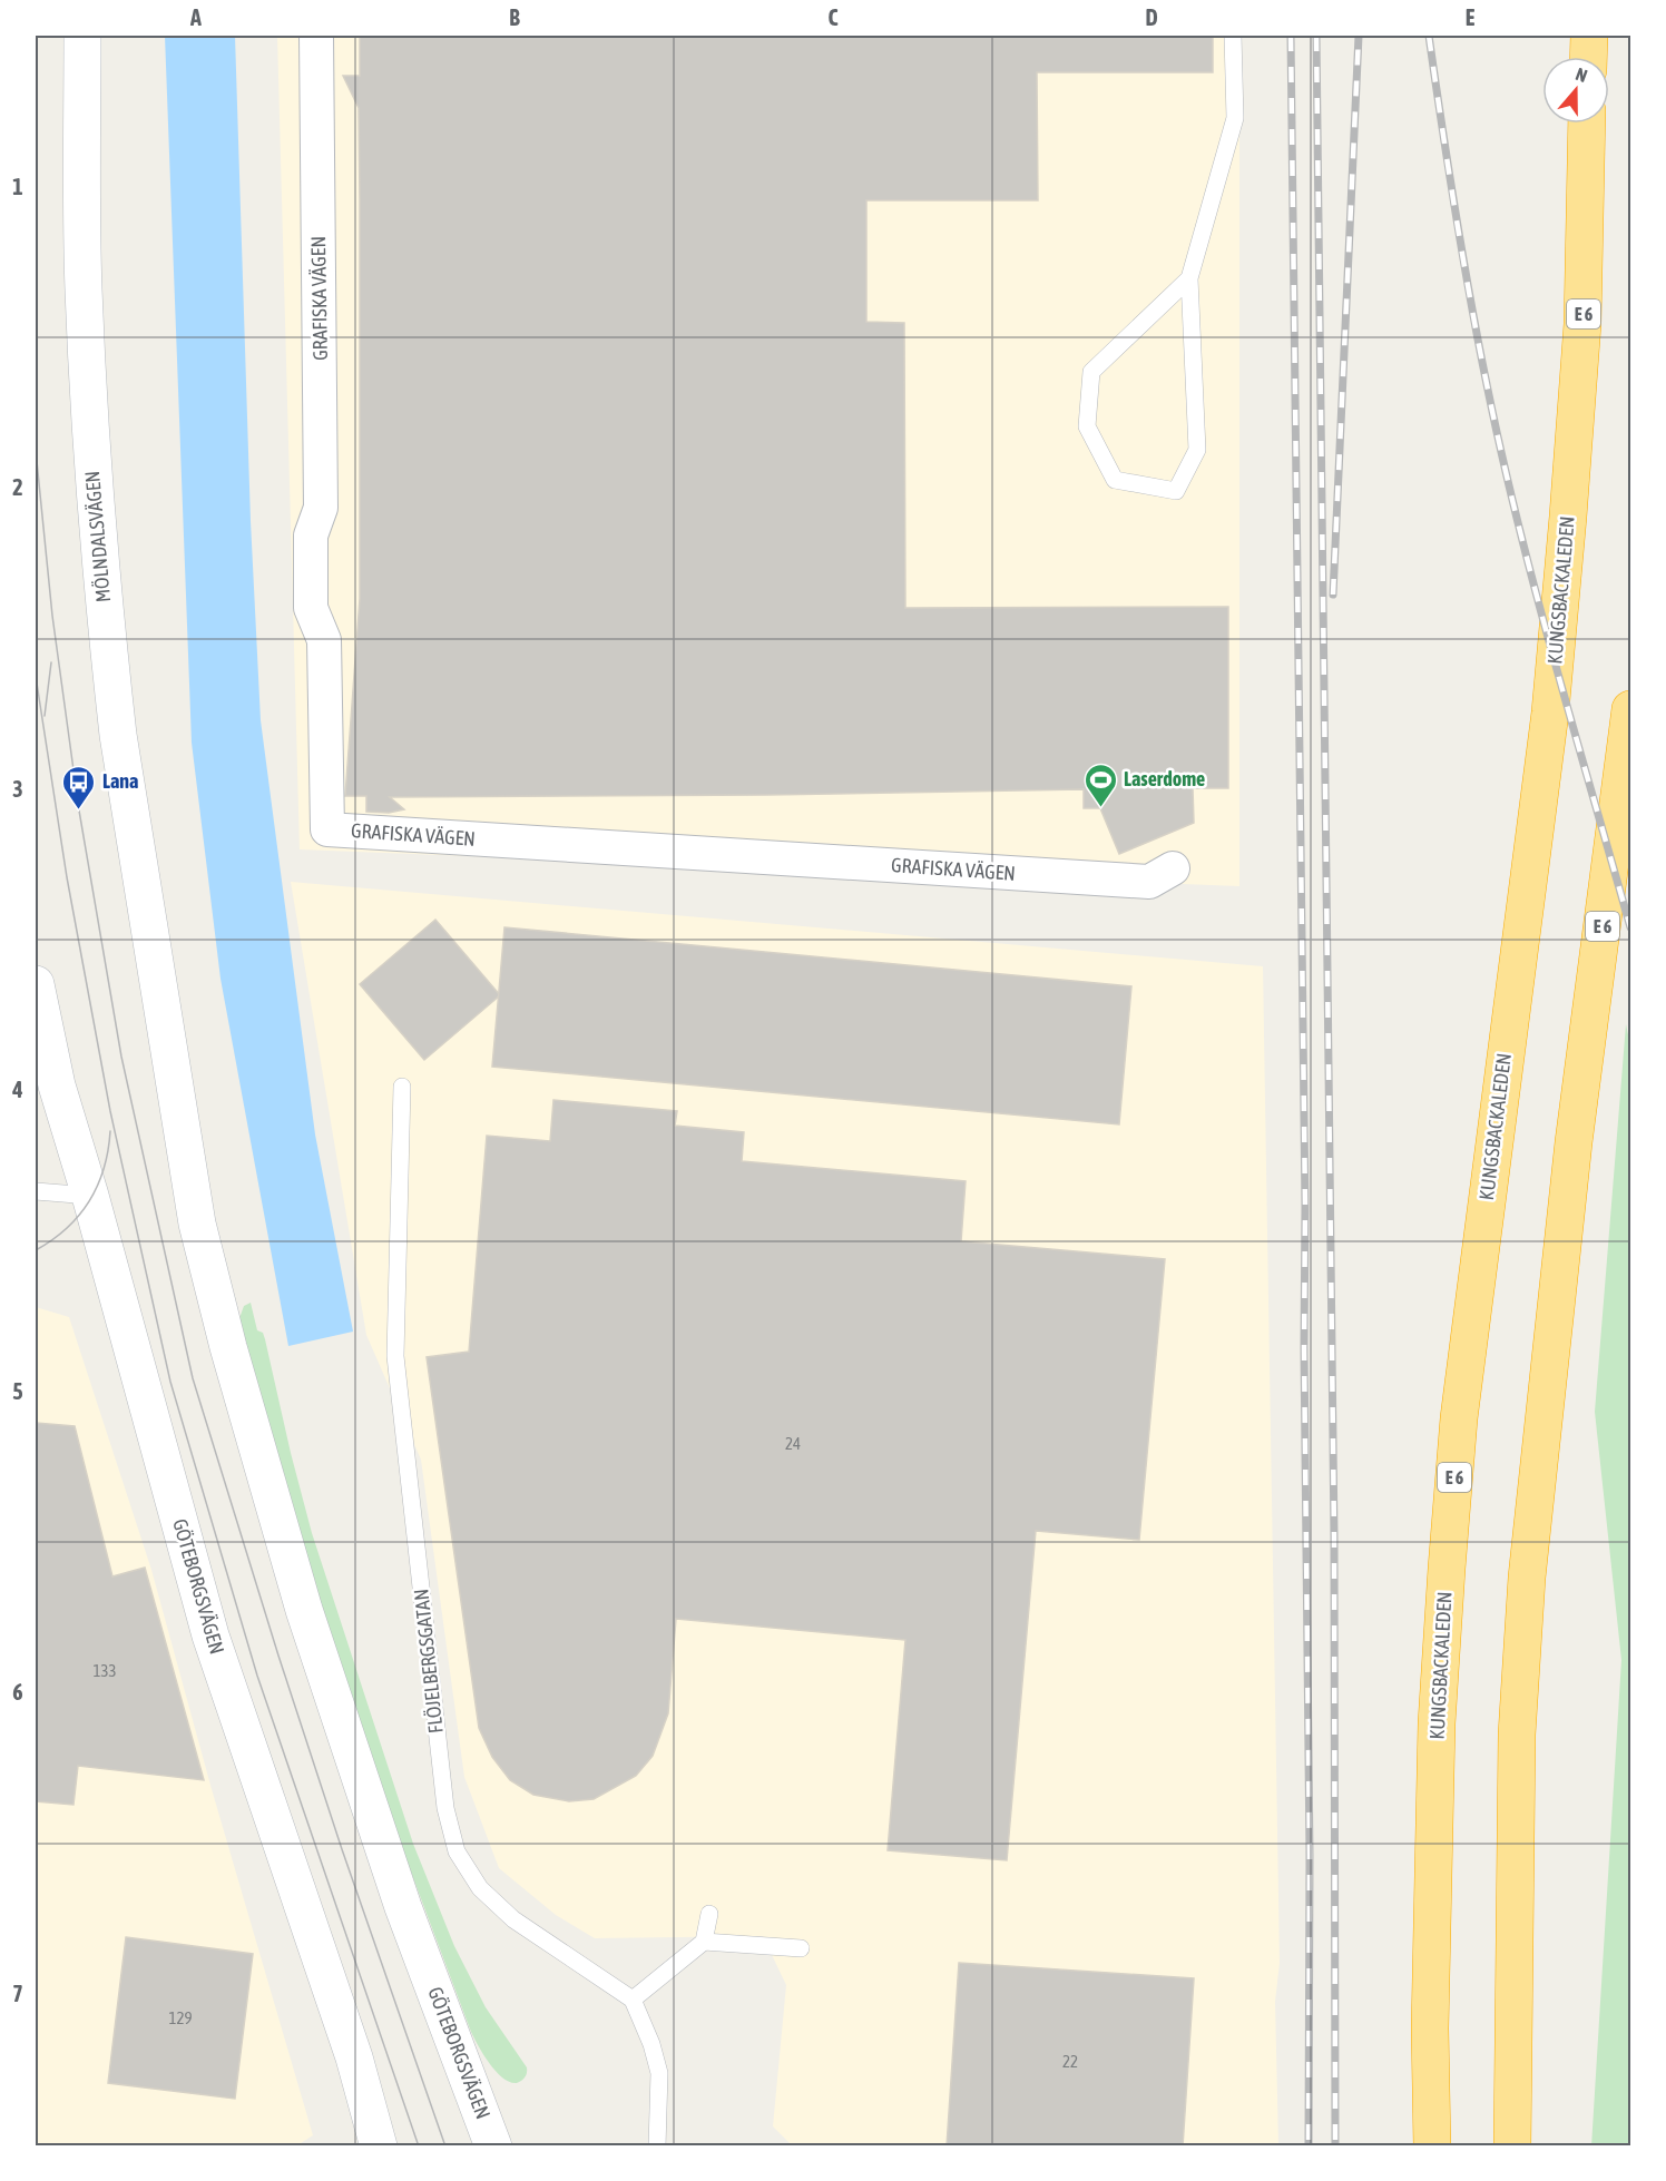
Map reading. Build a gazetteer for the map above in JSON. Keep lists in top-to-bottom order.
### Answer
{
  "streets": {
    "highway": ["E 6", "KUNGSBACKALEDEN"],
    "main road": ["MÖLNDALSVÄGEN", "GÖTEBORGSVÄGEN"],
    "street": ["GRAFISKA VÄGEN"],
    "lane": ["FLÖJELBERGSGATAN"]
  },
  "crossings": [
    ["MÖLNDALSVÄGEN", "GÖTEBORGSVÄGEN"]
  ],
  "places": {
    "sports": ["Laserdome"],
    "bus stop": ["Lana"]
  },
  "house_numbers": [
    "24",
    "133",
    "129",
    "22"
  ],
  "north": "top",
  "grid": {
    "columns": [
      "A",
      "B",
      "C",
      "D",
      "E"
    ],
    "rows": [
      "1",
      "2",
      "3",
      "4",
      "5",
      "6",
      "7"
    ]
  }
}
